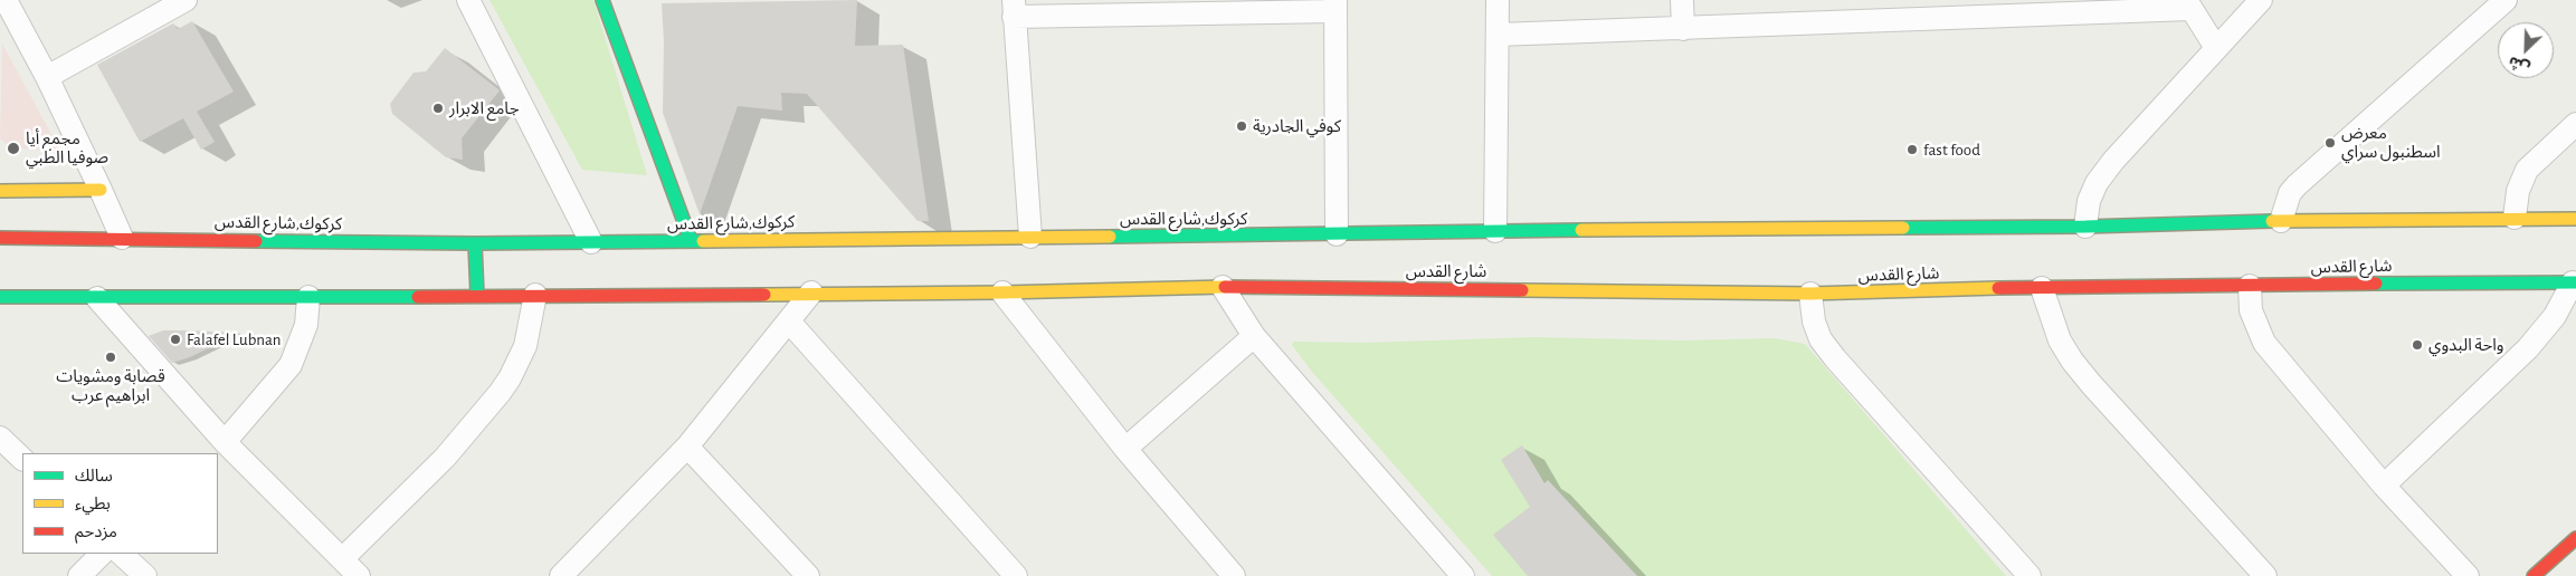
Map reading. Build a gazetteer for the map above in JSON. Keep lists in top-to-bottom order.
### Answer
{
  "streets": {
    "main road": ["كركوك,شارع القدس", "شارع القدس"]
  },
  "places": [
    "جامع الابرار",
    "كوفي الجادرية",
    "معرض اسطنبول سراي",
    "مجمع أيا صوفيا الطبي",
    "fast food",
    "Falafel Lubnan",
    "واحة البدوي",
    "قصابة ومشويات ابراهيم عرب"
  ],
  "legend": ["سالك", "بطيء", "مزدحم"],
  "north": "bottom left"
}
